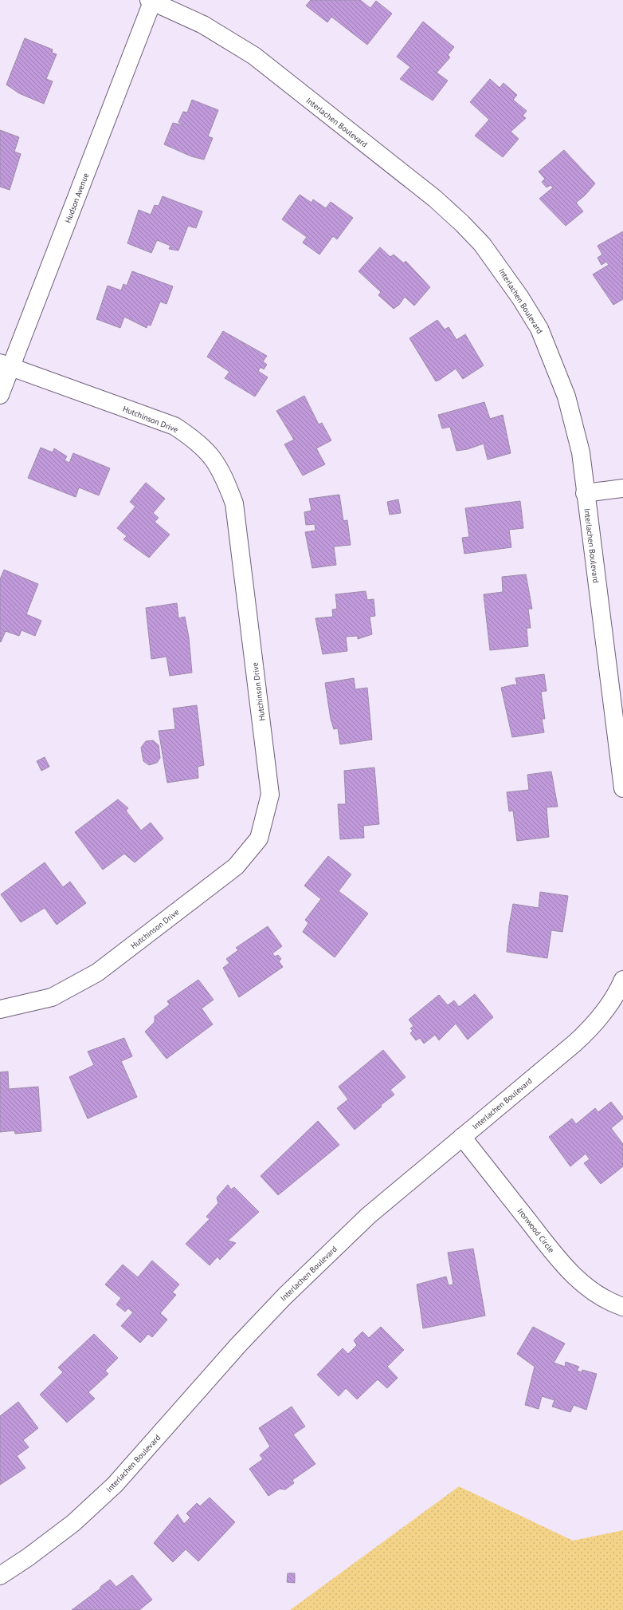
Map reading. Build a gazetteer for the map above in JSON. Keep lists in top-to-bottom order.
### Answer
{
  "streets": {
    "street": [
      "Interlachen Boulevard",
      "Hudson Avenue",
      "Hutchinson Drive",
      "Ironwood Circle"
    ]
  },
  "crossings": [
    ["Interlachen Boulevard", "Hudson Avenue"],
    ["Interlachen Boulevard", "Ironwood Circle"],
    ["Hudson Avenue", "Hutchinson Drive"]
  ]
}
